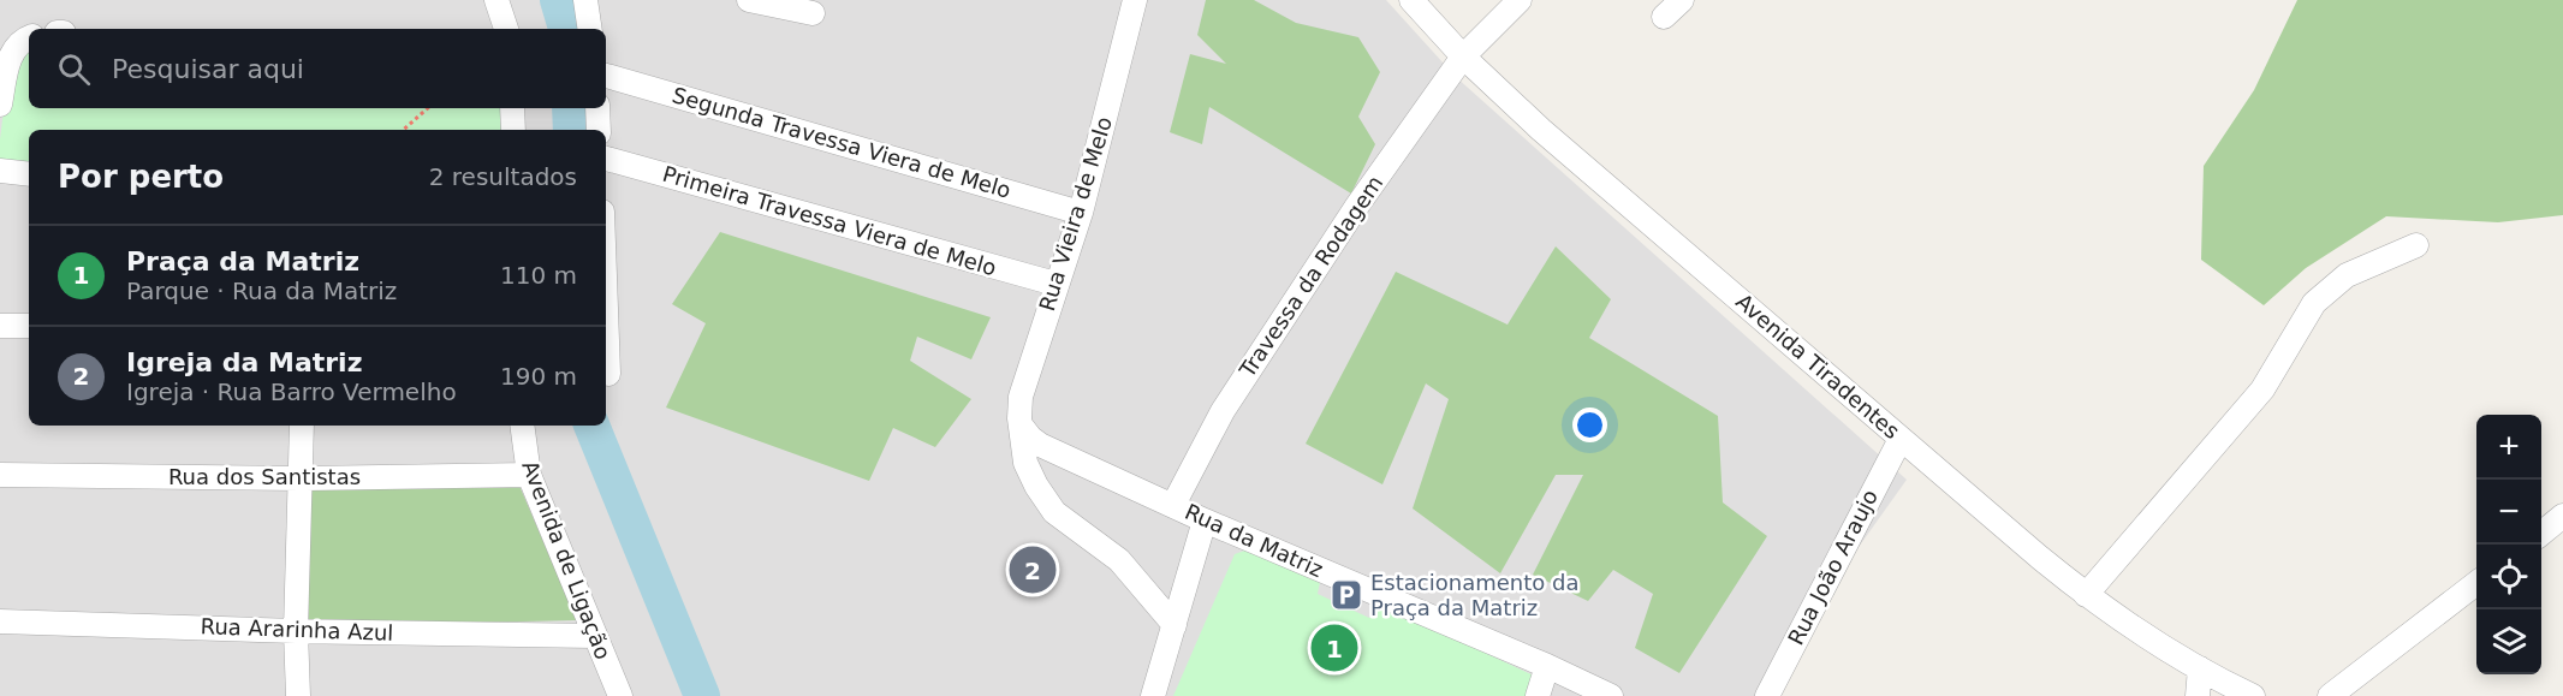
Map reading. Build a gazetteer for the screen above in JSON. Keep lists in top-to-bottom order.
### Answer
{
  "streets": {
    "street": [
      "Segunda Travessa Viera de Melo",
      "Rua Vieira de Melo",
      "Primeira Travessa Viera de Melo",
      "Travessa da Rodagem",
      "Avenida Tiradentes",
      "Rua dos Santistas",
      "Rua da Matriz",
      "Avenida de Ligação",
      "Rua João Araujo",
      "Rua Ararinha Azul"
    ]
  },
  "crossings": [
    ["Segunda Travessa Viera de Melo", "Rua Vieira de Melo"],
    ["Rua Vieira de Melo", "Primeira Travessa Viera de Melo"],
    ["Rua Vieira de Melo", "Rua da Matriz"],
    ["Travessa da Rodagem", "Avenida Tiradentes"],
    ["Travessa da Rodagem", "Rua da Matriz"],
    ["Avenida Tiradentes", "Rua João Araujo"],
    ["Rua dos Santistas", "Avenida de Ligação"],
    ["Avenida de Ligação", "Rua Ararinha Azul"]
  ],
  "places": {
    "parking": ["Estacionamento da Praça da Matriz"]
  },
  "page": {
    "search": "Pesquisar aqui",
    "heading": ["Por perto", "2 resultados"],
    "list": [
      {
        "mark": "1",
        "name": "Praça da Matriz",
        "note": "Parque · Rua da Matriz",
        "value": "110 m"
      },
      {
        "mark": "2",
        "name": "Igreja da Matriz",
        "note": "Igreja · Rua Barro Vermelho",
        "value": "190 m"
      }
    ],
    "map_buttons": ["+", "−"],
    "pins": ["2", "1"]
  }
}
